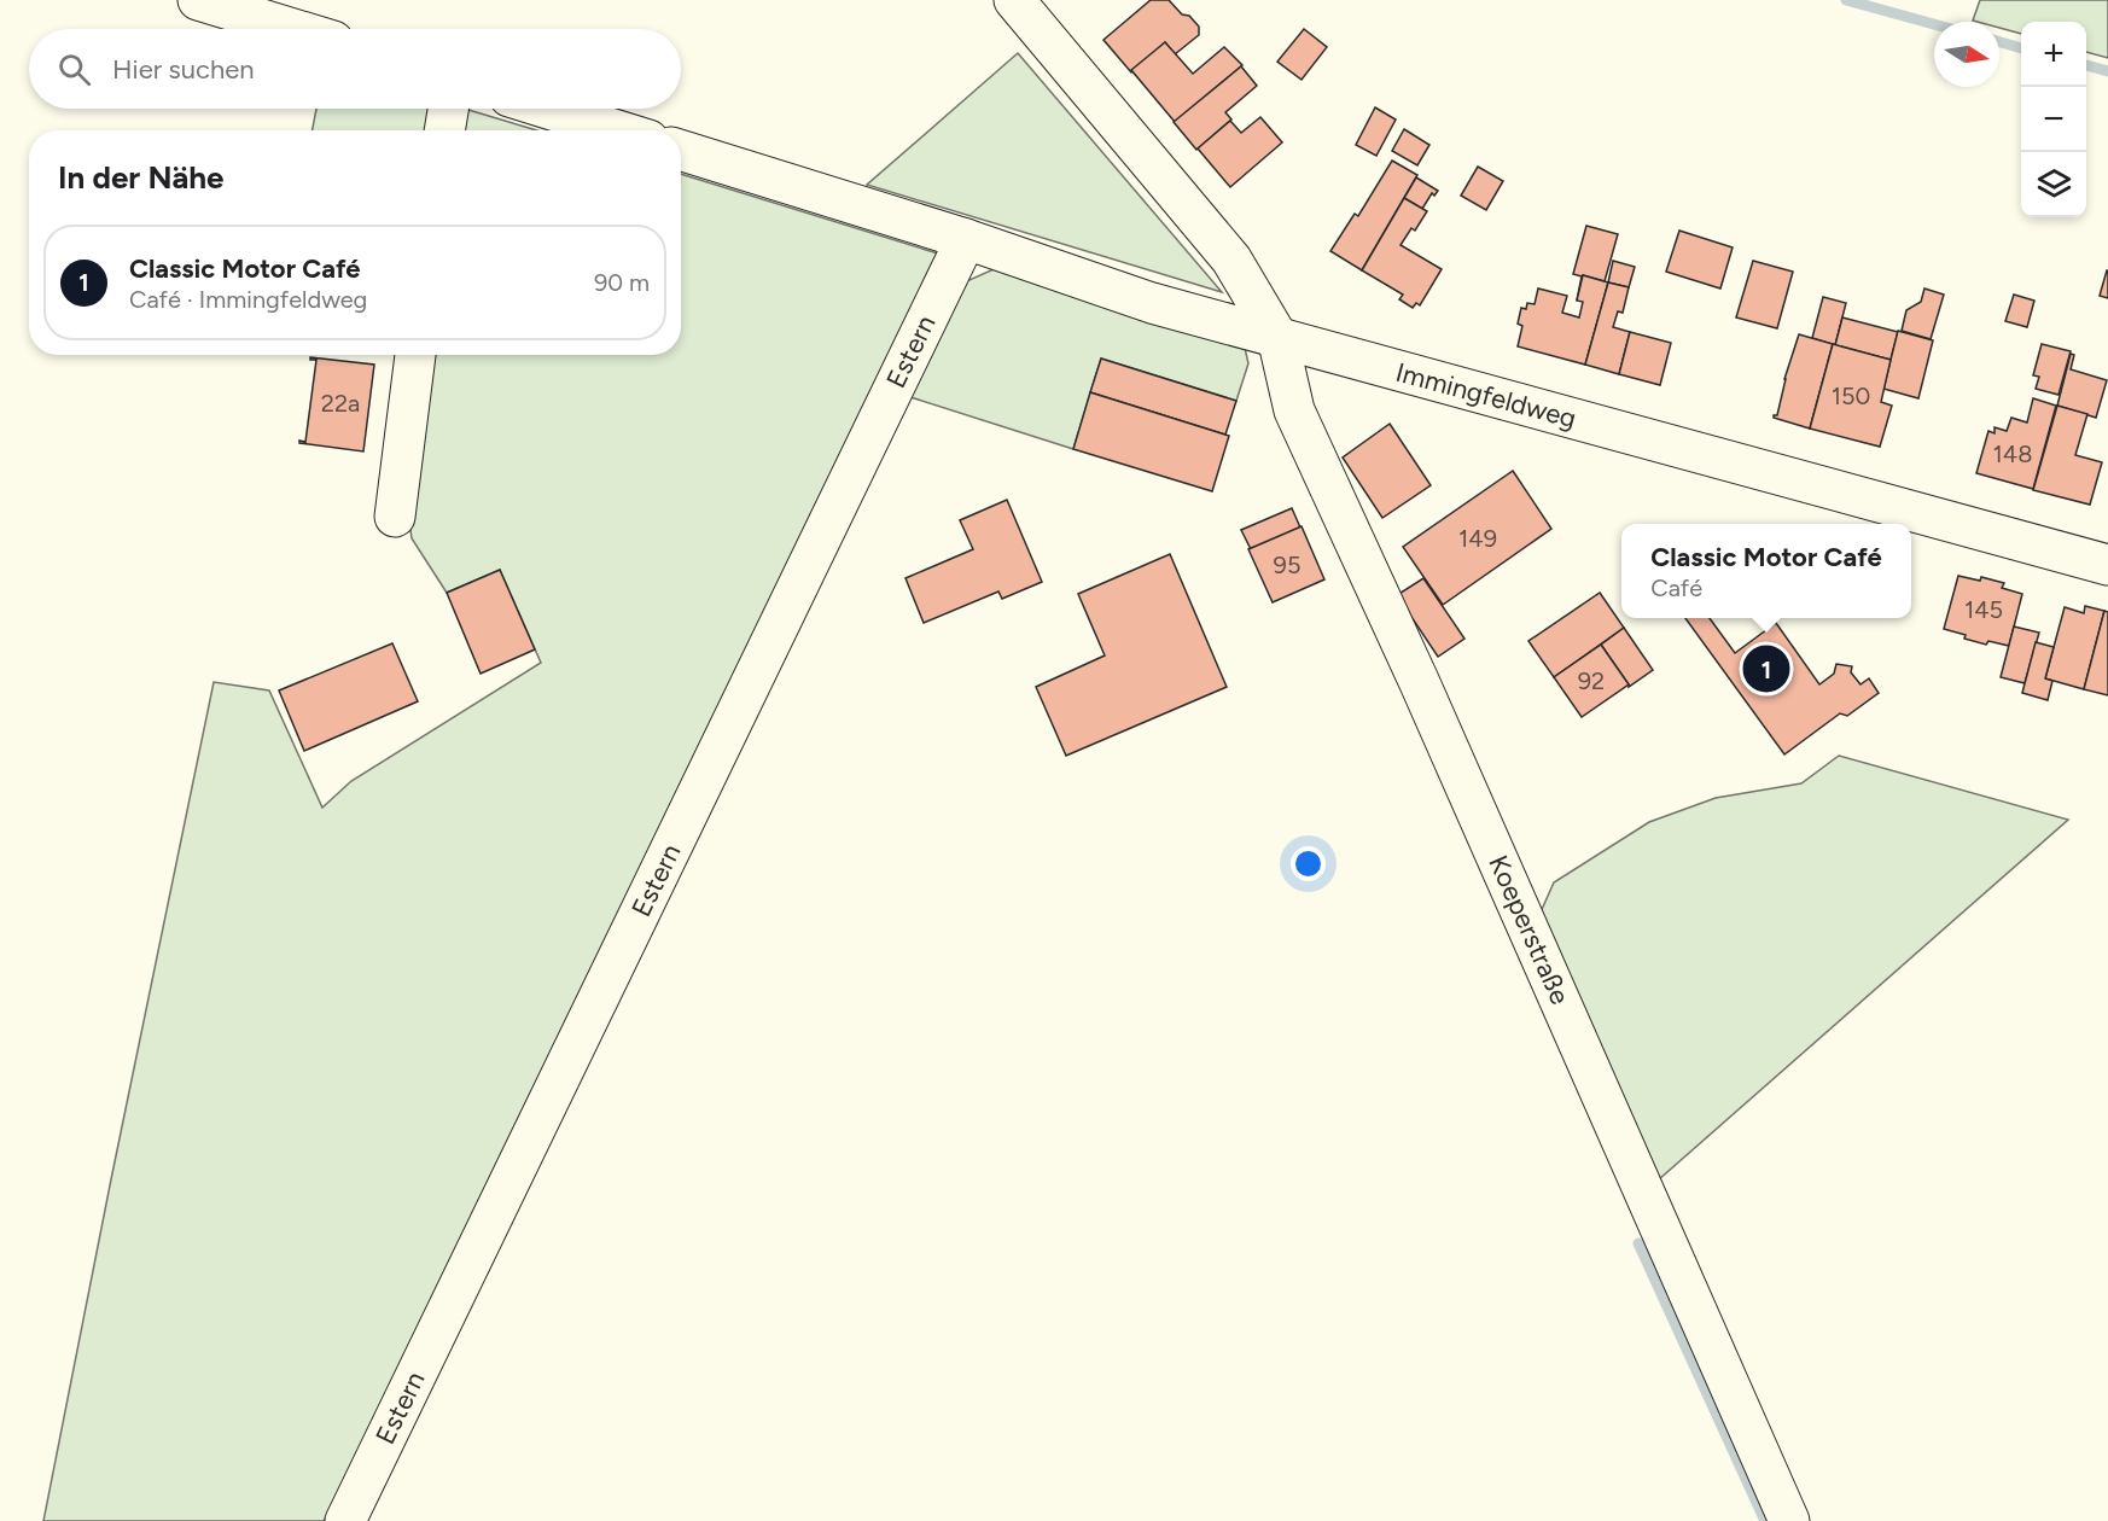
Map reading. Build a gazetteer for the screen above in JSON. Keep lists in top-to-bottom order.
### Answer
{
  "streets": {
    "street": ["Estern", "Immingfeldweg", "Koeperstraße"]
  },
  "crossings": [
    ["Estern", "Immingfeldweg"],
    ["Immingfeldweg", "Koeperstraße"]
  ],
  "house_numbers": [
    "150",
    "22a",
    "148",
    "149",
    "95",
    "145",
    "92"
  ],
  "north": "right",
  "page": {
    "map_buttons": ["+", "−"],
    "search": "Hier suchen",
    "heading": "In der Nähe",
    "list": [
      {
        "mark": "1",
        "name": "Classic Motor Café",
        "note": "Café · Immingfeldweg",
        "value": "90 m"
      }
    ],
    "popup": ["Classic Motor Café", "Café"],
    "pins": "1"
  }
}
